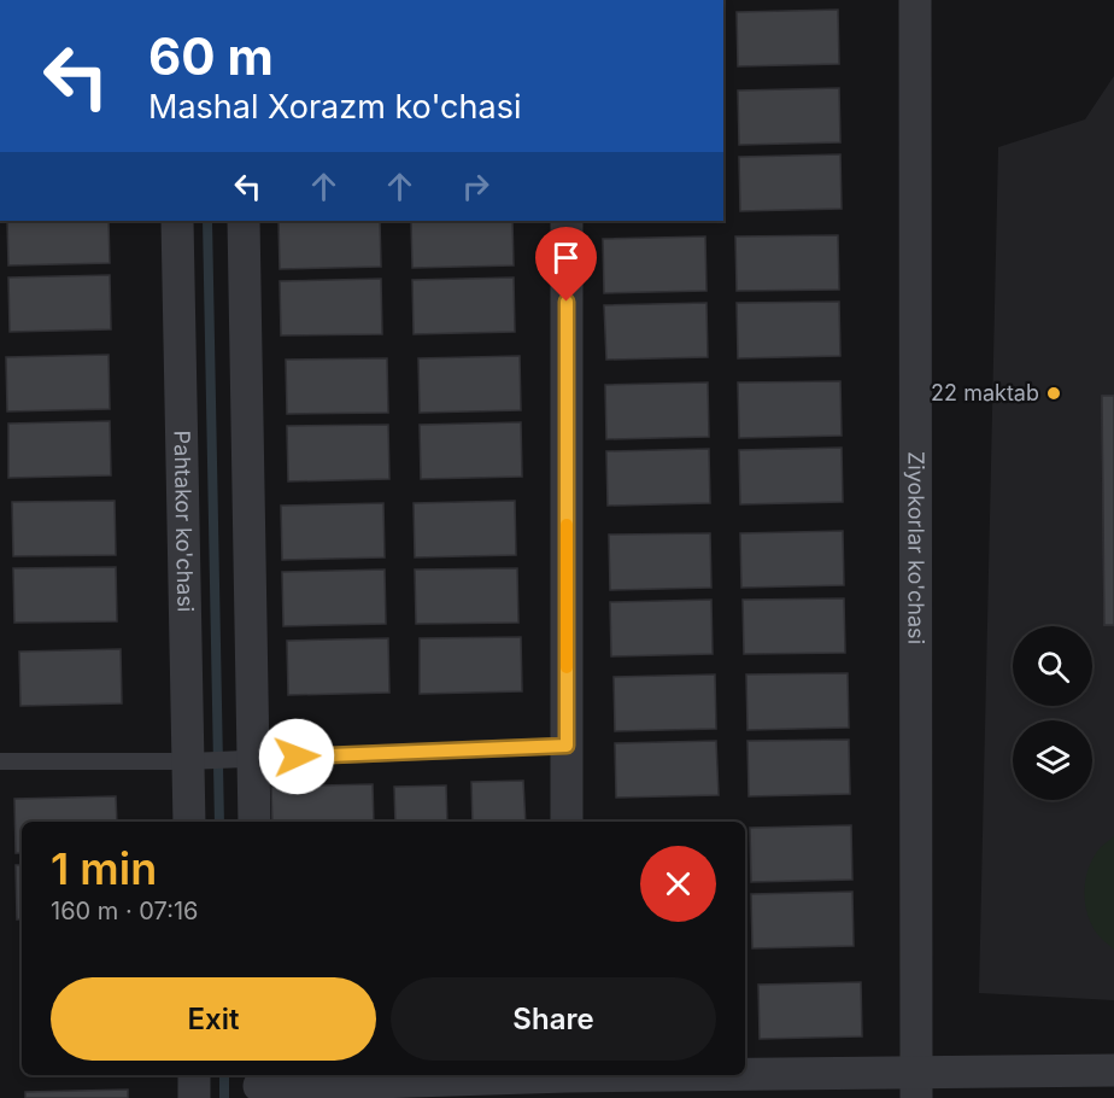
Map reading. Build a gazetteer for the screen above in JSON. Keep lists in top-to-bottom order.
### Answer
{
  "streets": {
    "street": ["Pahtakor ko'chasi", "Ziyokorlar ko'chasi"]
  },
  "places": ["22 maktab"],
  "page": {
    "turn": ["60 m", "Mashal Xorazm ko'chasi"],
    "heading": ["1 min", "160 m · 07:16"],
    "buttons": ["Exit", "Share"]
  }
}
